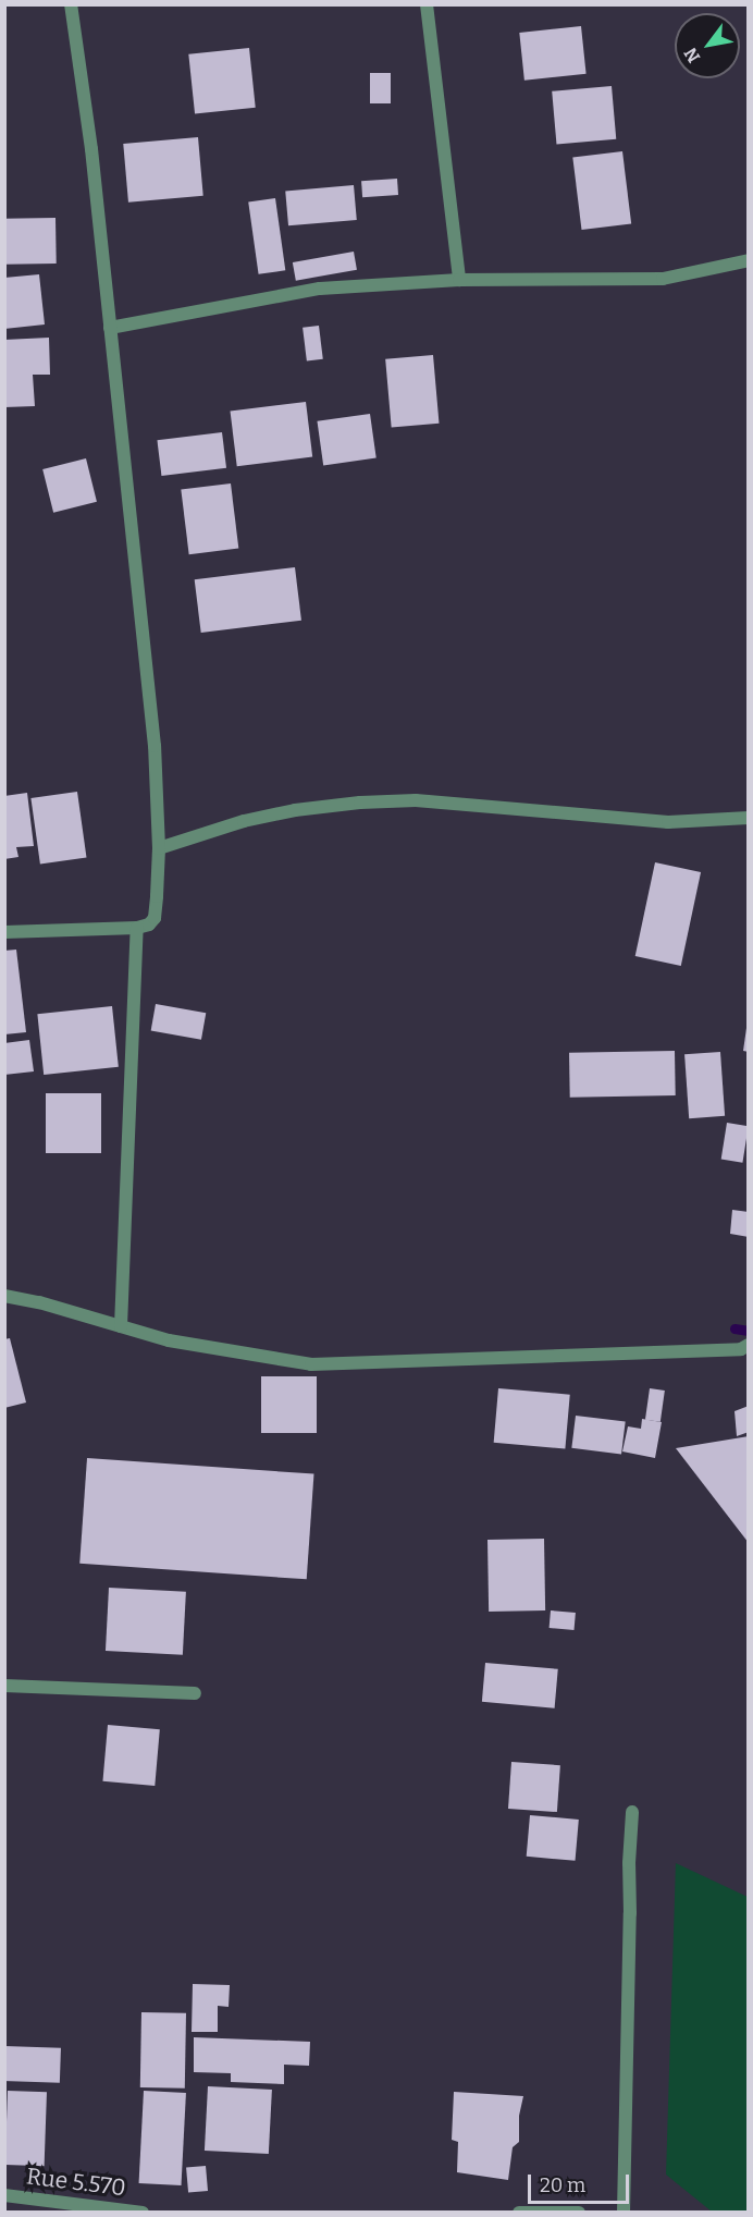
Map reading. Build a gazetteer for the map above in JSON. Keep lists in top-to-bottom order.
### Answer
{
  "streets": {
    "street": ["Rue 5.570"]
  },
  "scale_bar": "20 m",
  "north": "bottom left"
}
